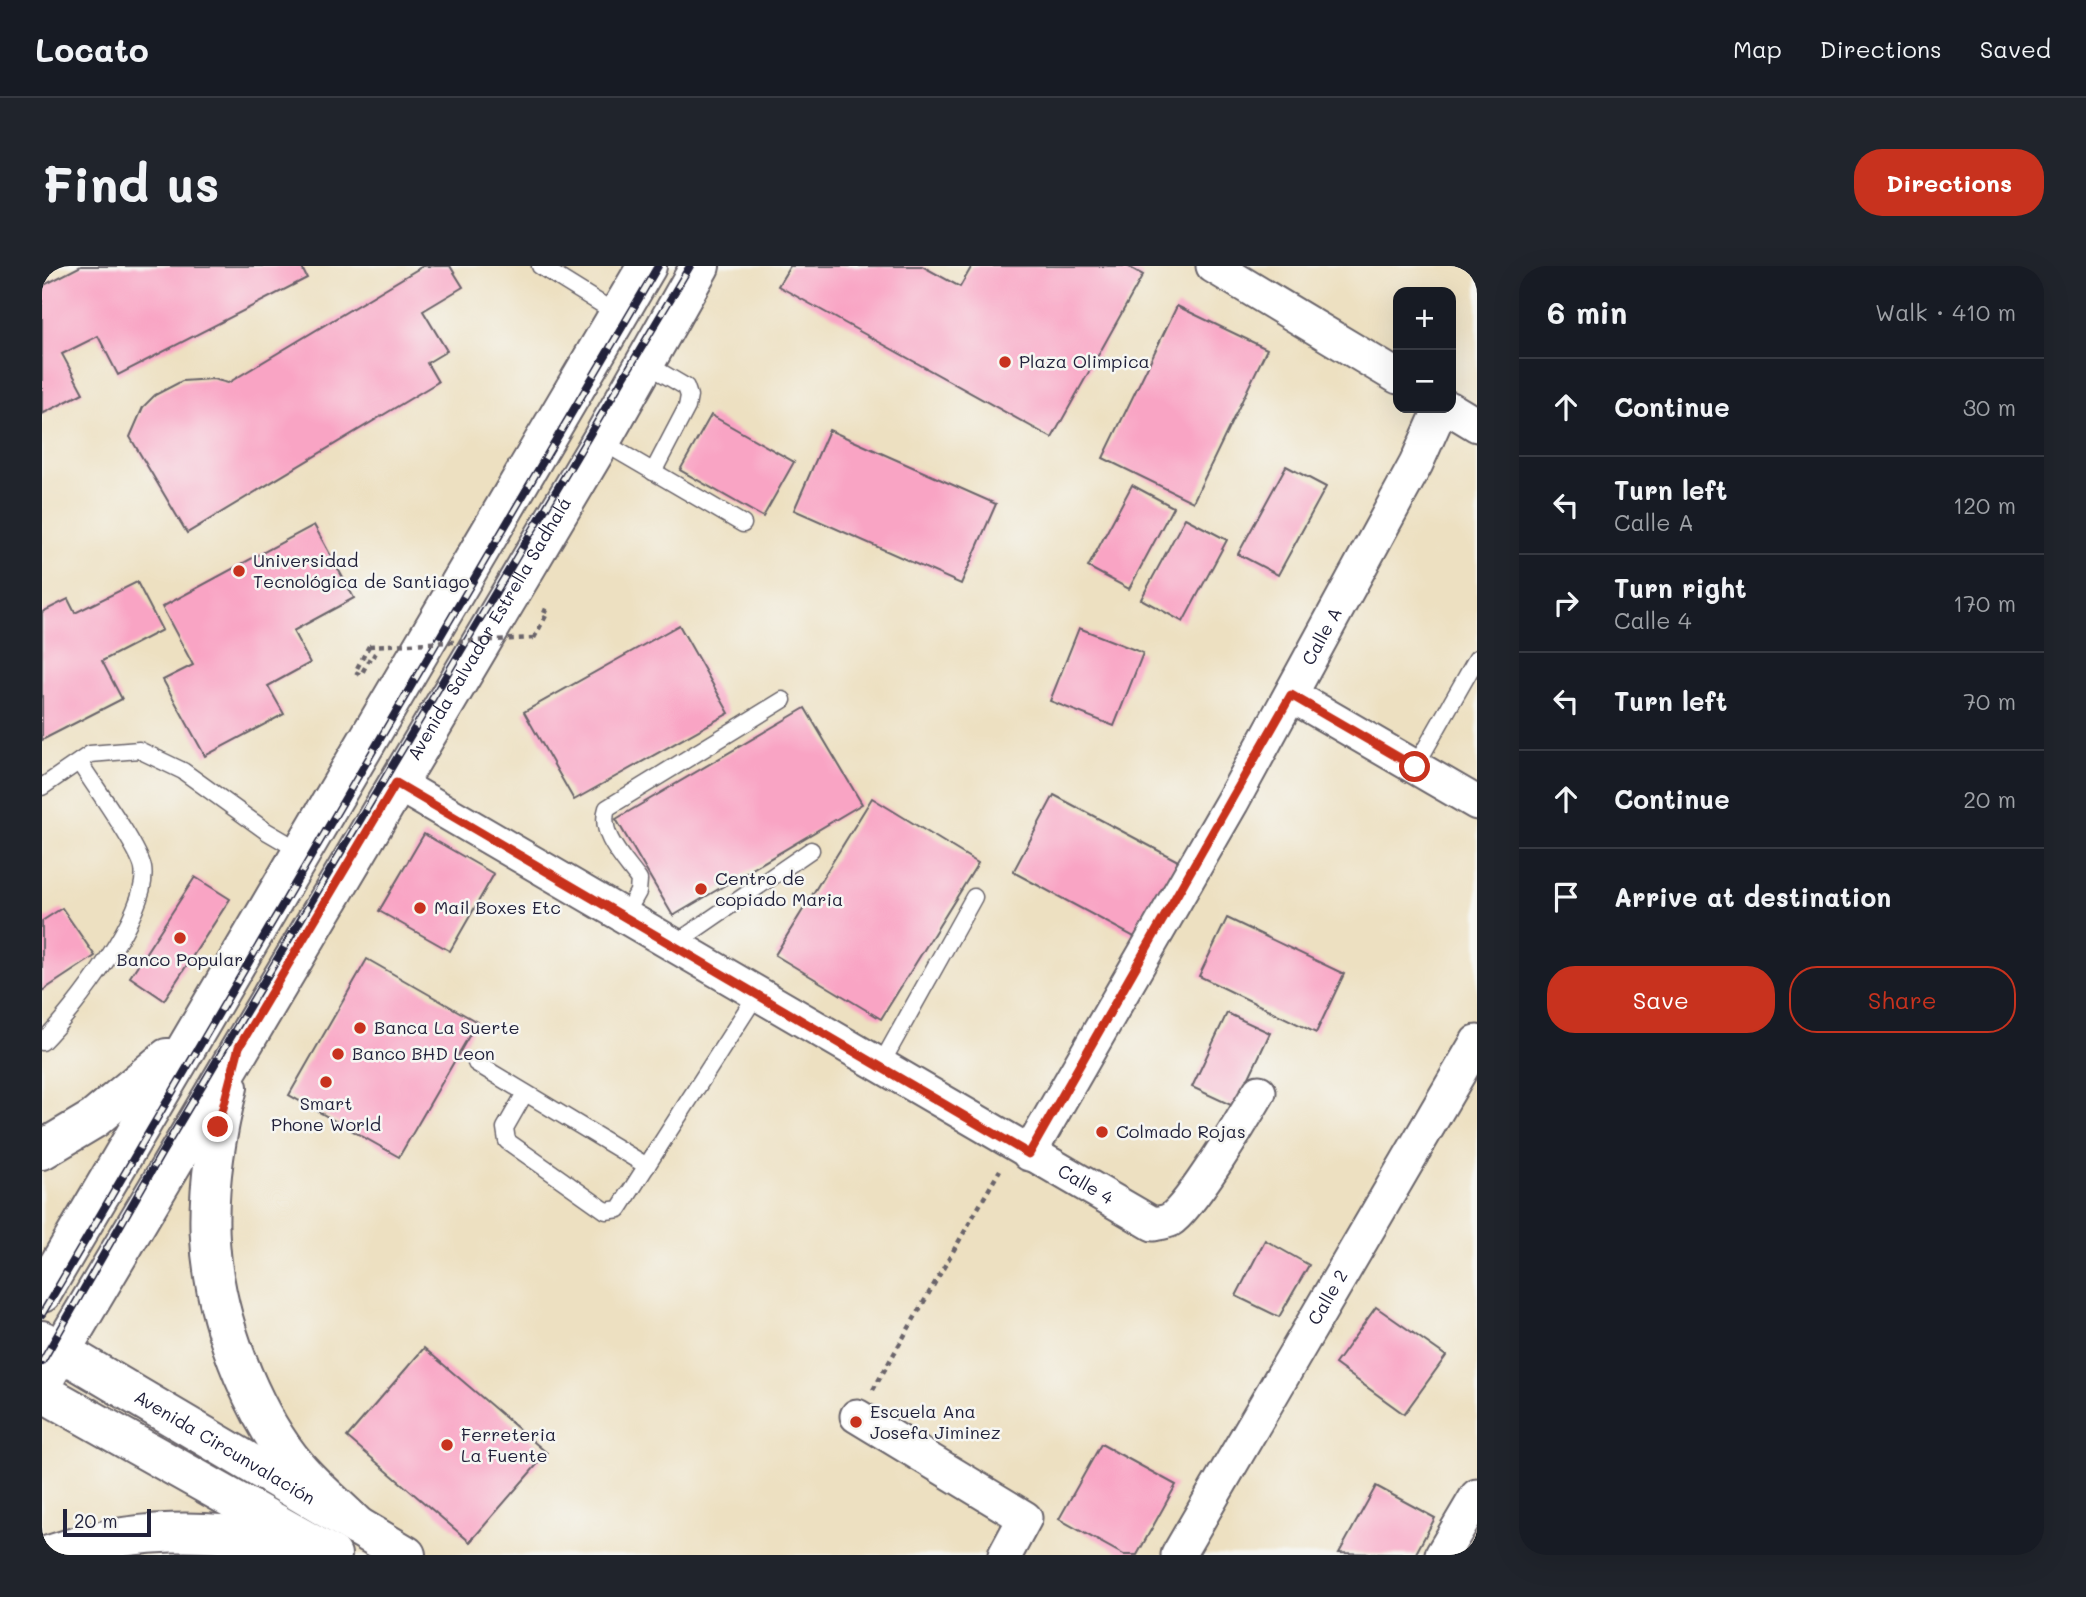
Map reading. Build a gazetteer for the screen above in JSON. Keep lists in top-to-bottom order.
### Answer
{
  "streets": {
    "main road": ["Avenida Salvador Estrella Sadhalá", "Avenida Circunvalación"],
    "street": ["Calle A", "Calle 4", "Calle 2"]
  },
  "crossings": [
    ["Avenida Salvador Estrella Sadhalá", "Calle 4"],
    ["Avenida Salvador Estrella Sadhalá", "Avenida Circunvalación"],
    ["Calle A", "Calle 4"]
  ],
  "places": [
    "Plaza Olimpica",
    "Universidad Tecnológica de Santiago",
    "Centro de copiado Maria",
    "Mail Boxes Etc",
    "Banco Popular",
    "Banca La Suerte",
    "Banco BHD Leon",
    "Smart Phone World",
    "Colmado Rojas",
    "Escuela Ana Josefa Jiminez",
    "Ferreteria La Fuente"
  ],
  "scale_bar": "20 m",
  "page": {
    "header": "Locato",
    "nav": ["Map", "Directions", "Saved"],
    "buttons": [
      "Directions",
      ["Save", "Share"]
    ],
    "title": "Find us",
    "heading": ["6 min", "Walk · 410 m"],
    "map_buttons": ["+", "−"],
    "list": [
      ["Continue", "30 m"],
      ["Turn left", "Calle A", "120 m"],
      ["Turn right", "Calle 4", "170 m"],
      ["Turn left", "70 m"],
      ["Continue", "20 m"],
      "Arrive at destination"
    ],
    "scale": "20 m"
  }
}
